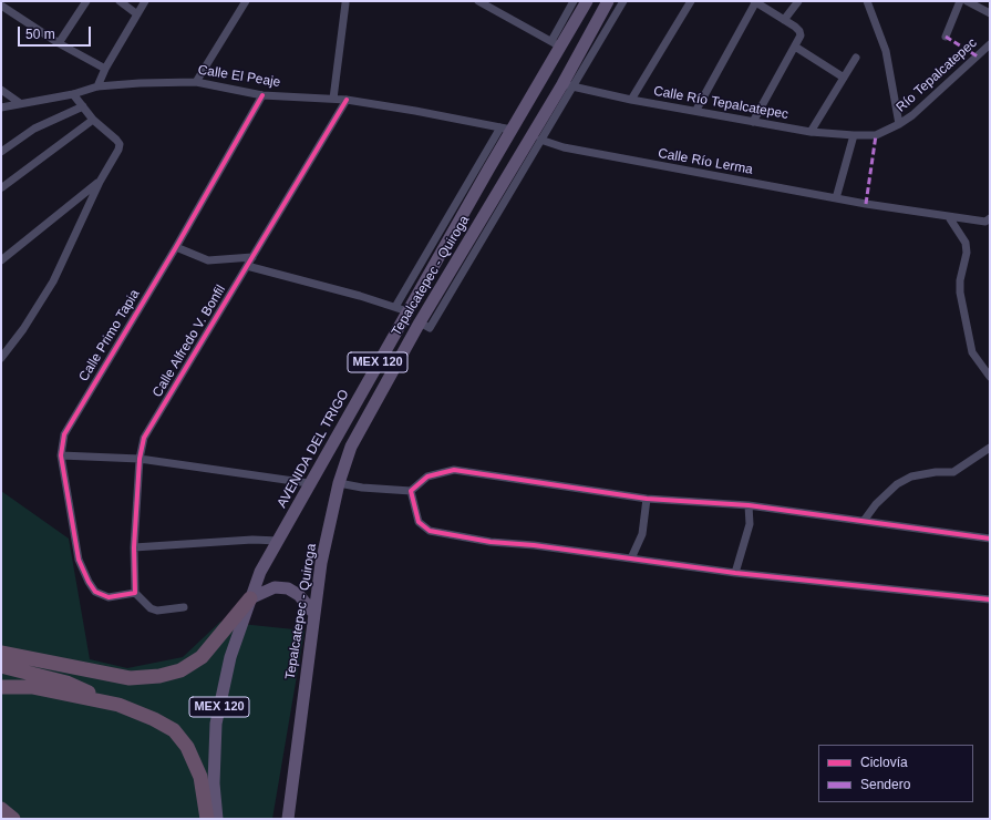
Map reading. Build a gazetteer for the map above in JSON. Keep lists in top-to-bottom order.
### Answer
{
  "streets": {
    "main road": ["Tepalcatepec - Quiroga", "MEX 120", "AVENIDA DEL TRIGO"],
    "street": [
      "Río Tepalcatepec",
      "Calle El Peaje",
      "Calle Río Tepalcatepec",
      "Calle Río Lerma",
      "Calle Primo Tapia",
      "Calle Alfredo V. Bonfil"
    ]
  },
  "crossings": [
    ["Río Tepalcatepec", "Calle Río Tepalcatepec"],
    ["Calle El Peaje", "Calle Primo Tapia"],
    ["Calle El Peaje", "Calle Alfredo V. Bonfil"],
    ["Calle El Peaje", "MEX 120"],
    ["Calle El Peaje", "AVENIDA DEL TRIGO"],
    ["Calle Río Tepalcatepec", "Tepalcatepec - Quiroga"],
    ["Calle Primo Tapia", "Calle Alfredo V. Bonfil"],
    ["MEX 120", "AVENIDA DEL TRIGO"]
  ],
  "legend": ["Ciclovía", "Sendero"],
  "scale_bar": "50 m"
}
